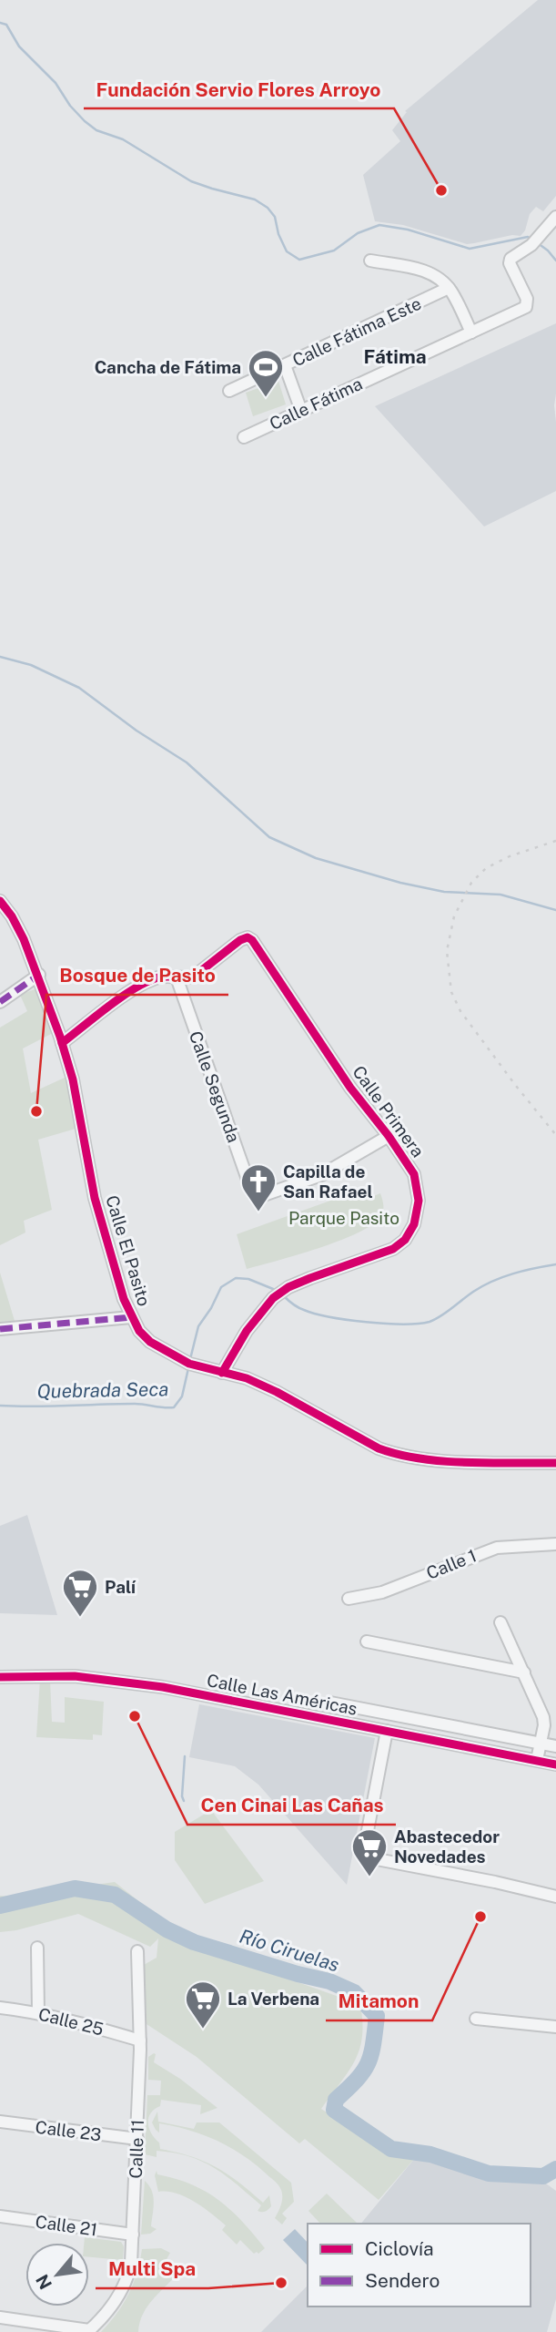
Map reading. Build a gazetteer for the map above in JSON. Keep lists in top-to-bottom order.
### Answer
{
  "streets": {
    "street": [
      "Calle Fátima Este",
      "Calle Fátima",
      "Calle Segunda",
      "Calle Primera",
      "Calle El Pasito",
      "Calle 1",
      "Calle Las Américas",
      "Calle 25",
      "Calle 23",
      "Calle 11",
      "Calle 21"
    ]
  },
  "crossings": [
    ["Calle Segunda", "Calle Primera"],
    ["Calle Primera", "Calle El Pasito"],
    ["Calle 25", "Calle 11"],
    ["Calle 23", "Calle 11"],
    ["Calle 11", "Calle 21"]
  ],
  "districts": ["Fátima"],
  "water": ["Quebrada Seca", "Río Ciruelas"],
  "parks": ["Parque Pasito"],
  "places": {
    "other": [
      "Fundación Servio Flores Arroyo",
      "Bosque de Pasito",
      "Cen Cinai Las Cañas",
      "Mitamon",
      "Multi Spa"
    ],
    "sports": ["Cancha de Fátima"],
    "church": ["Capilla de San Rafael"],
    "supermarket": ["Palí", "Abastecedor Novedades", "La Verbena"]
  },
  "legend": ["Ciclovía", "Sendero"],
  "north": "bottom left"
}
